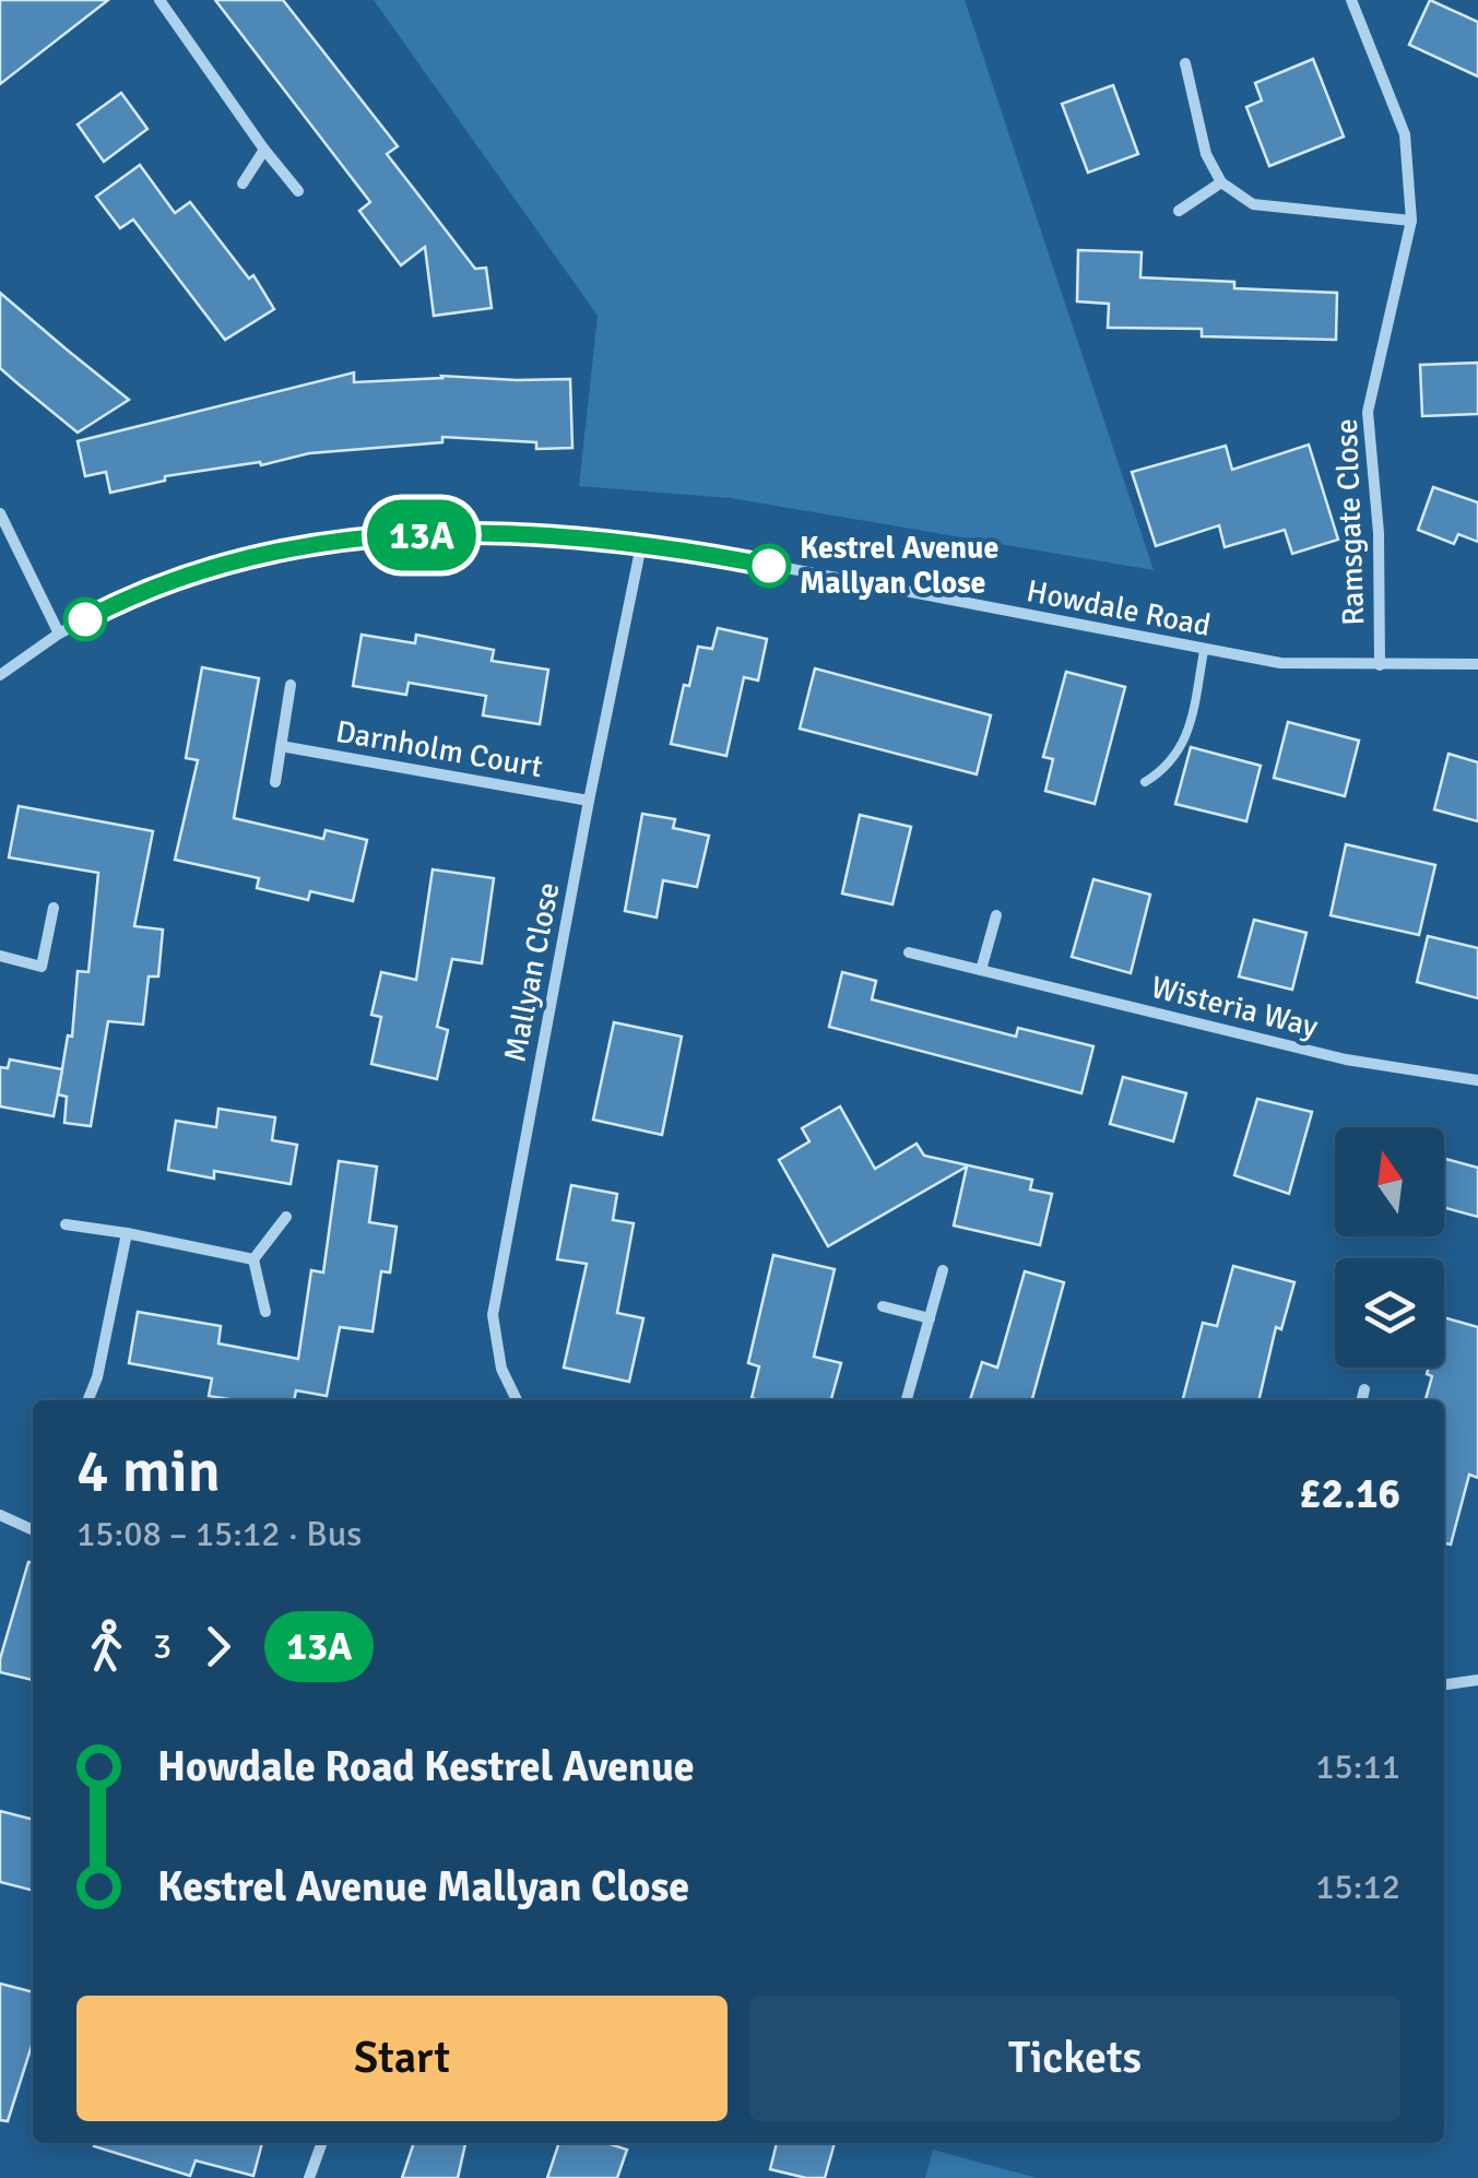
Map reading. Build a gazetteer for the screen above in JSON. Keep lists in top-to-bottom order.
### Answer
{
  "streets": {
    "street": [
      "Ramsgate Close",
      "Howdale Road",
      "Darnholm Court",
      "Mallyan Close",
      "Wisteria Way"
    ]
  },
  "crossings": [
    ["Ramsgate Close", "Howdale Road"],
    ["Howdale Road", "Mallyan Close"],
    ["Darnholm Court", "Mallyan Close"]
  ],
  "places": ["Kestrel Avenue Mallyan Close"],
  "lines": ["bus line 13A"],
  "north": "top",
  "page": {
    "on_map": "13A",
    "heading": ["4 min", "15:08 – 15:12 · Bus", "£2.16"],
    "legs": ["3", "13A"],
    "list": [
      {
        "name": "Howdale Road Kestrel Avenue",
        "value": "15:11"
      },
      {
        "name": "Kestrel Avenue Mallyan Close",
        "value": "15:12"
      }
    ],
    "buttons": ["Start", "Tickets"]
  }
}
